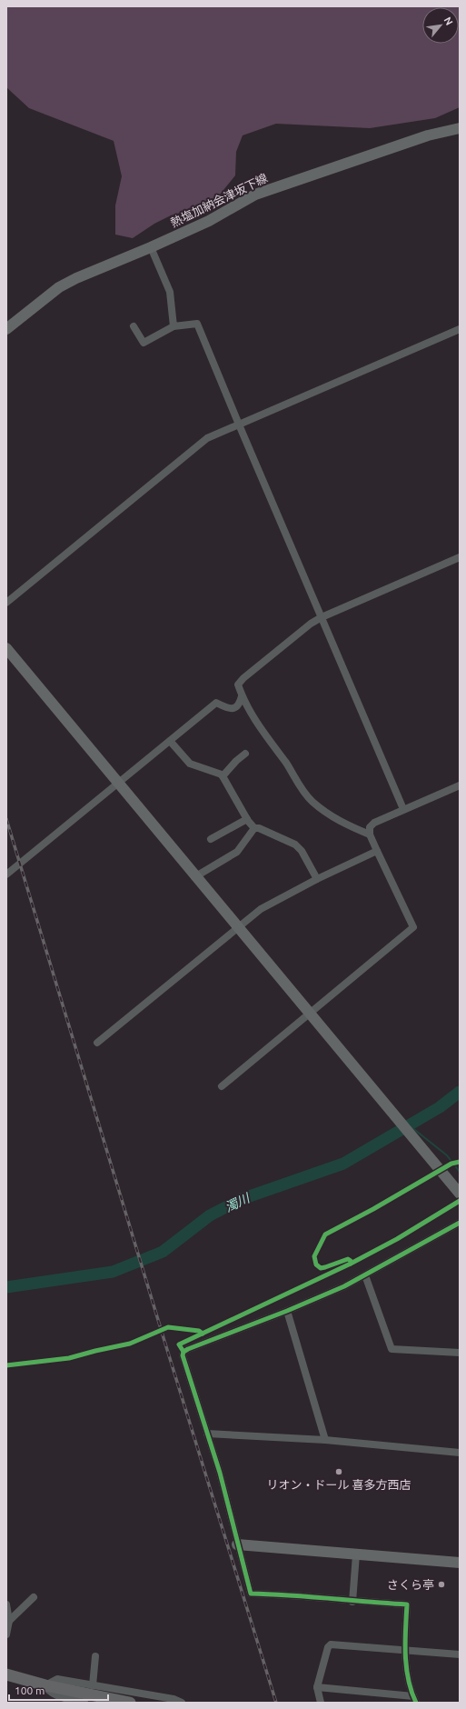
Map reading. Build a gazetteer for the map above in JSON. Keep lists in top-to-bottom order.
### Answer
{
  "streets": {
    "street": ["熱塩加納会津坂下線"]
  },
  "water": ["濁川"],
  "places": ["リオン・ドール 喜多方西店", "さくら亭"],
  "scale_bar": "100 m",
  "north": "top right"
}
